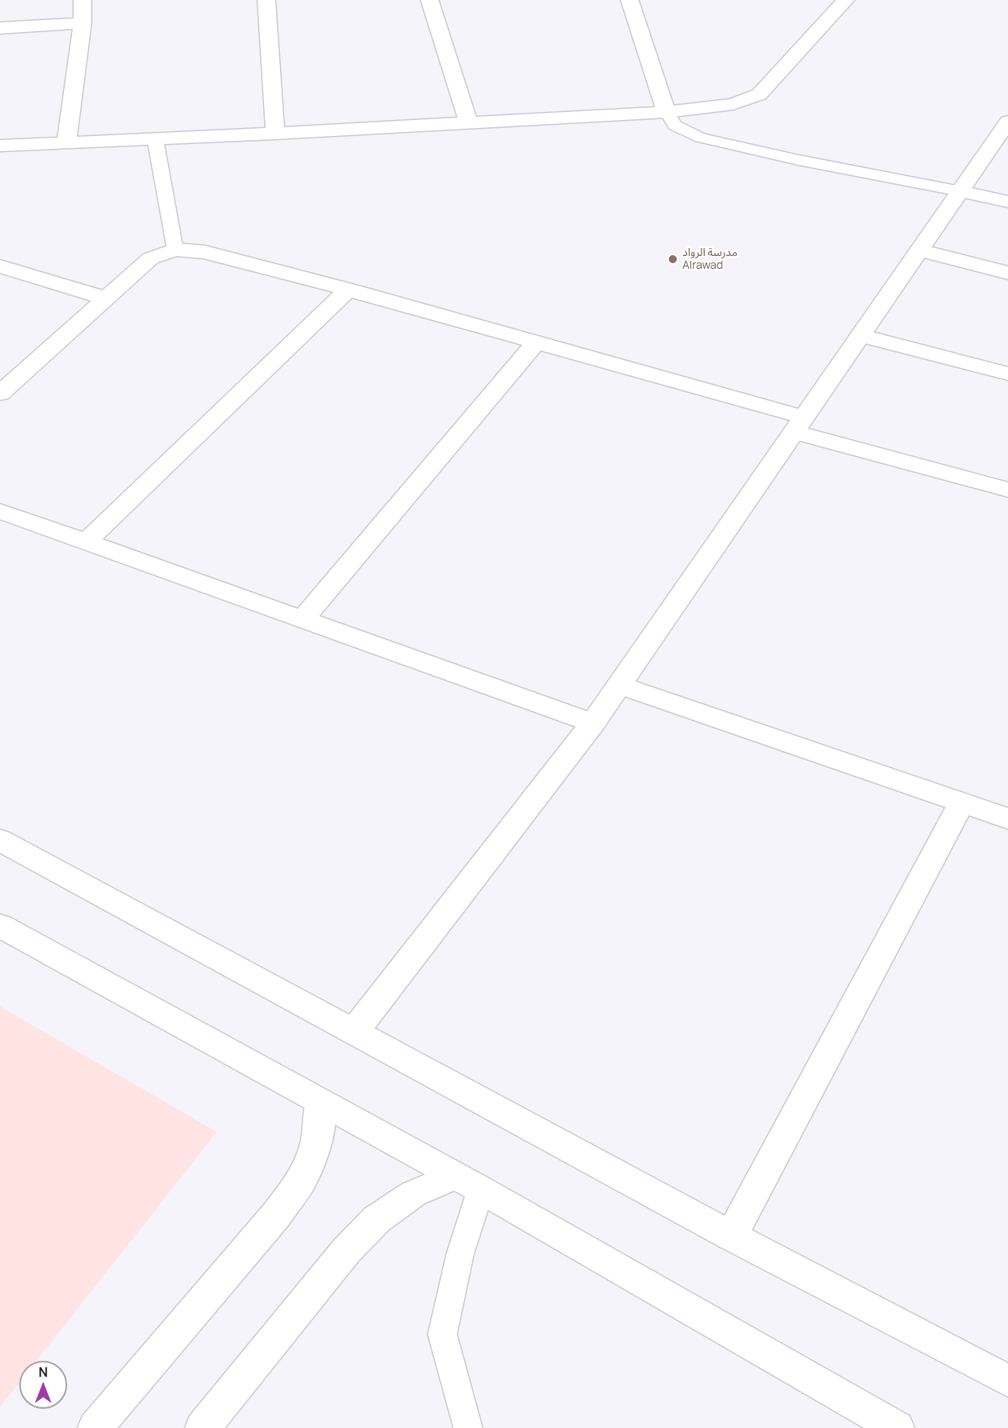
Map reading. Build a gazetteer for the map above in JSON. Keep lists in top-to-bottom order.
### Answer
{
  "places": ["مدرسة الرواد Alrawad"],
  "north": "top"
}
